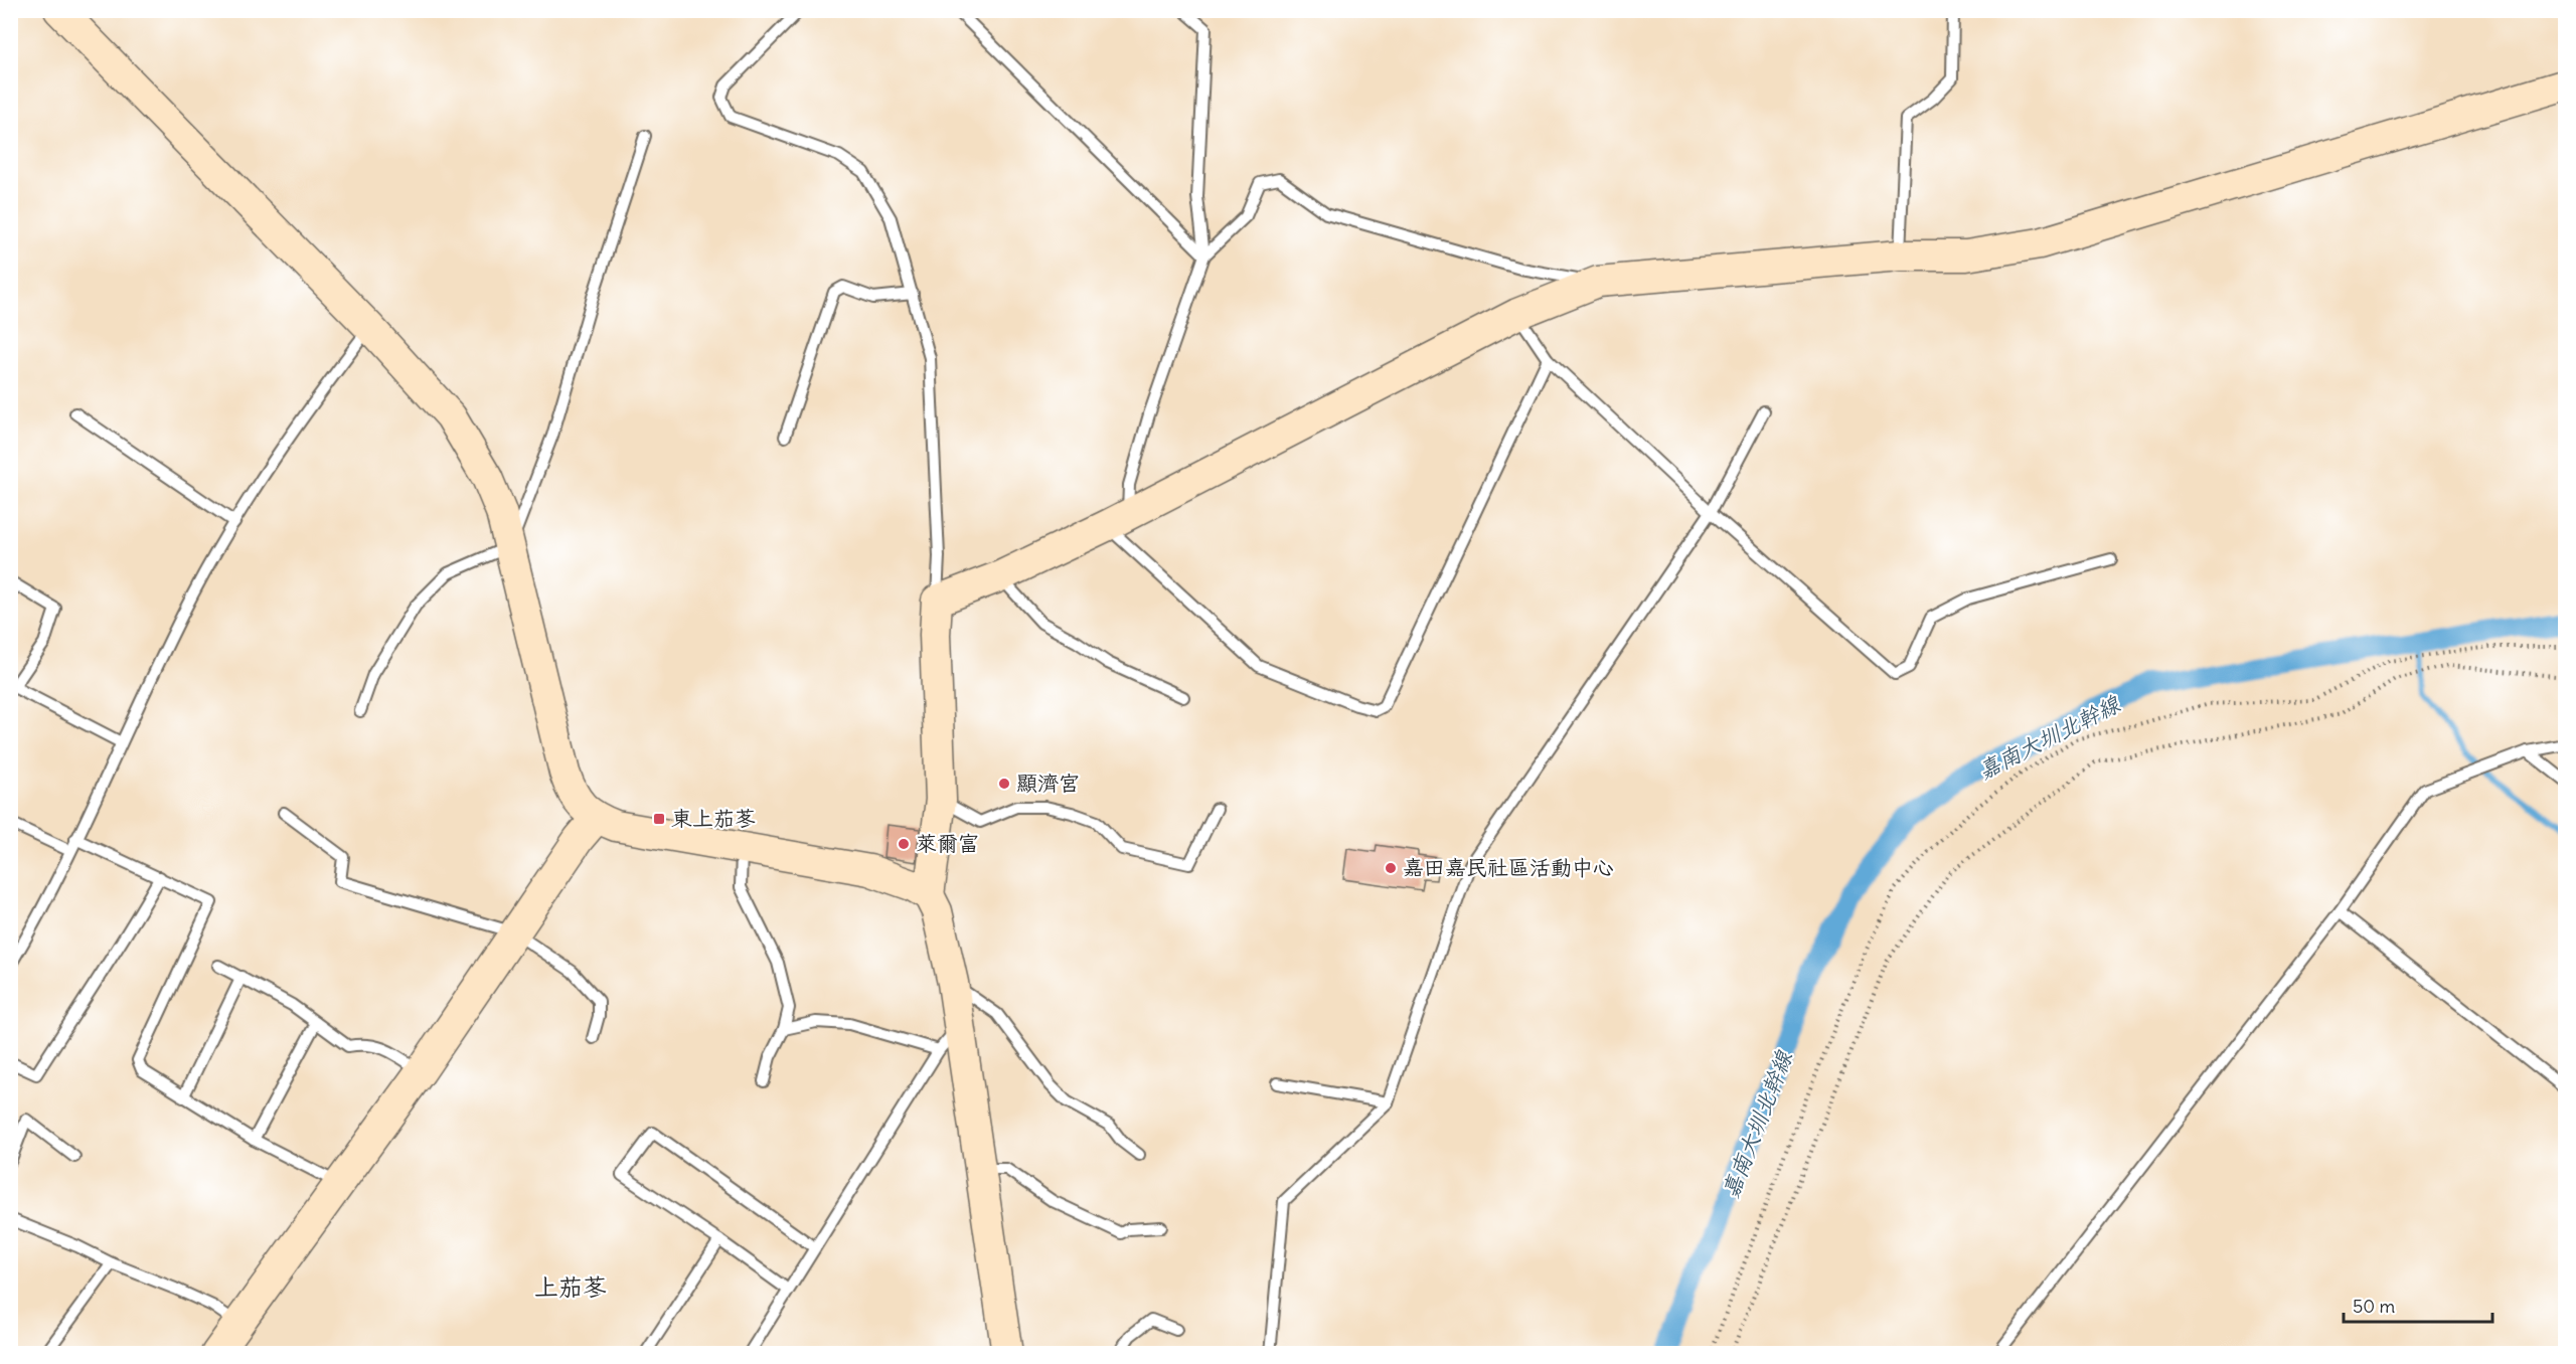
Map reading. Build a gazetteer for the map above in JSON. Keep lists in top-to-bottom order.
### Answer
{
  "districts": ["上茄苳"],
  "water": ["嘉南大圳北幹線"],
  "places": {
    "other": ["顯濟宮", "萊爾富", "嘉田嘉民社區活動中心"],
    "transit": ["東上茄苳"]
  },
  "scale_bar": "50 m"
}
